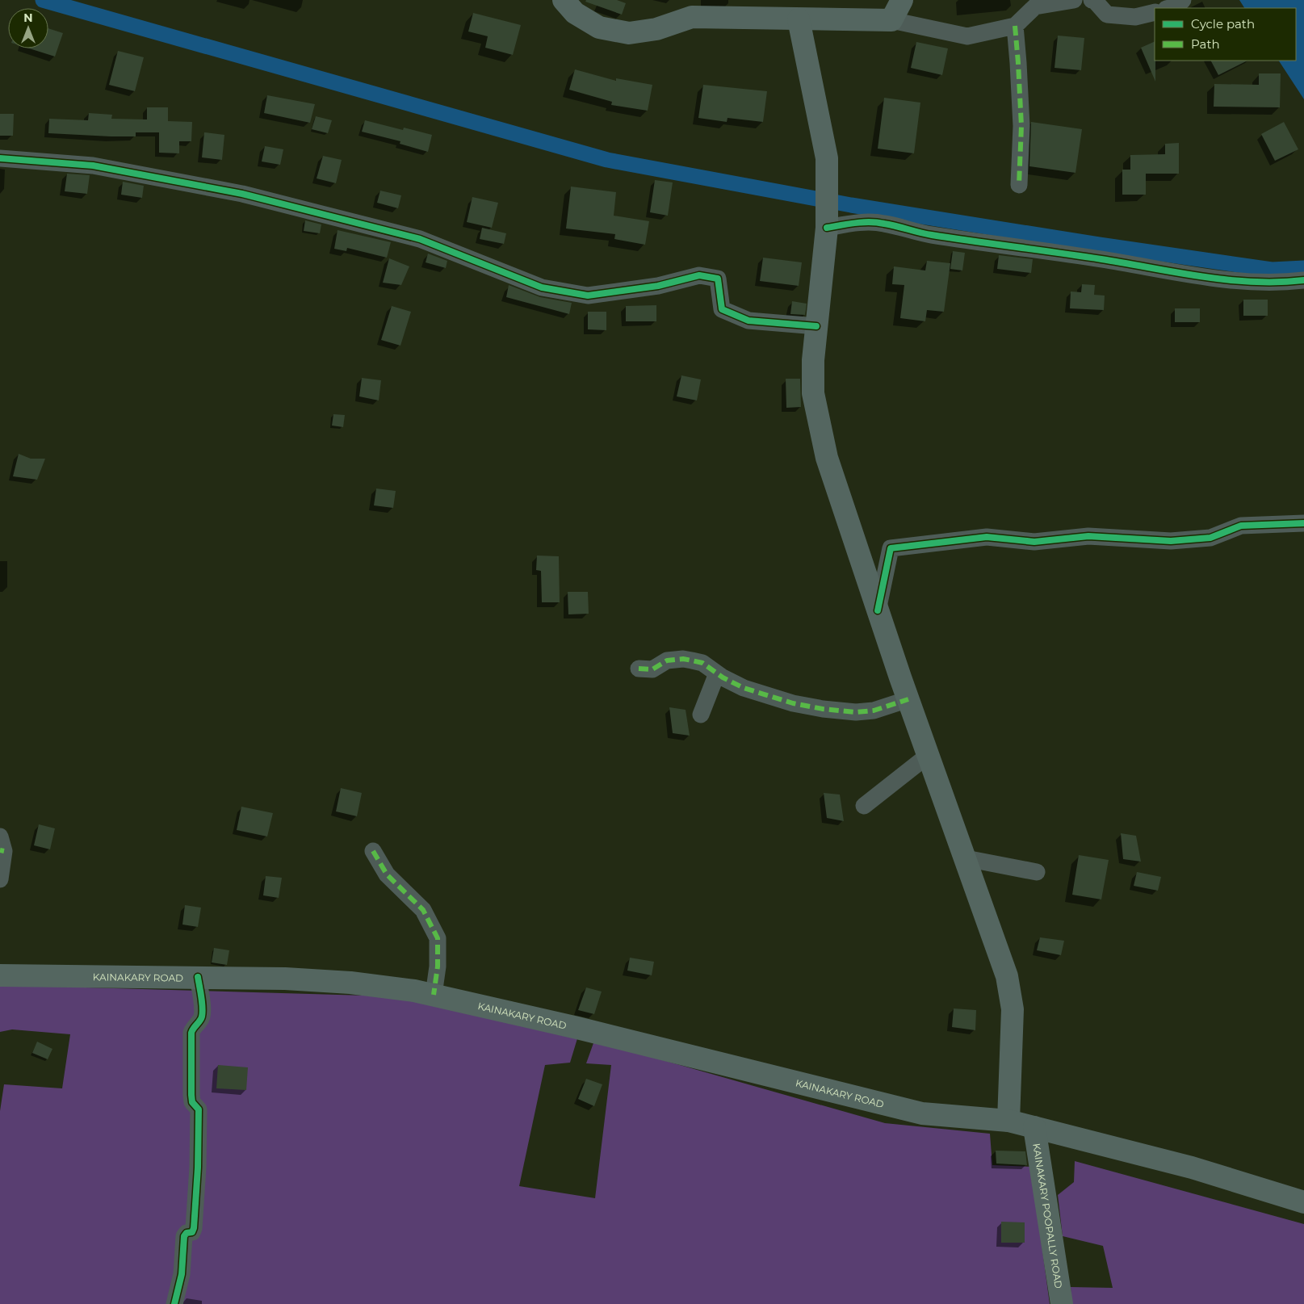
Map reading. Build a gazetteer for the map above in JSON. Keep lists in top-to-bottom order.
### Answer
{
  "streets": {
    "main road": ["KAINAKARY ROAD", "KAINAKARY POOPALLY ROAD"]
  },
  "crossings": [
    ["KAINAKARY ROAD", "KAINAKARY POOPALLY ROAD"]
  ],
  "legend": ["Cycle path", "Path"],
  "north": "top"
}
